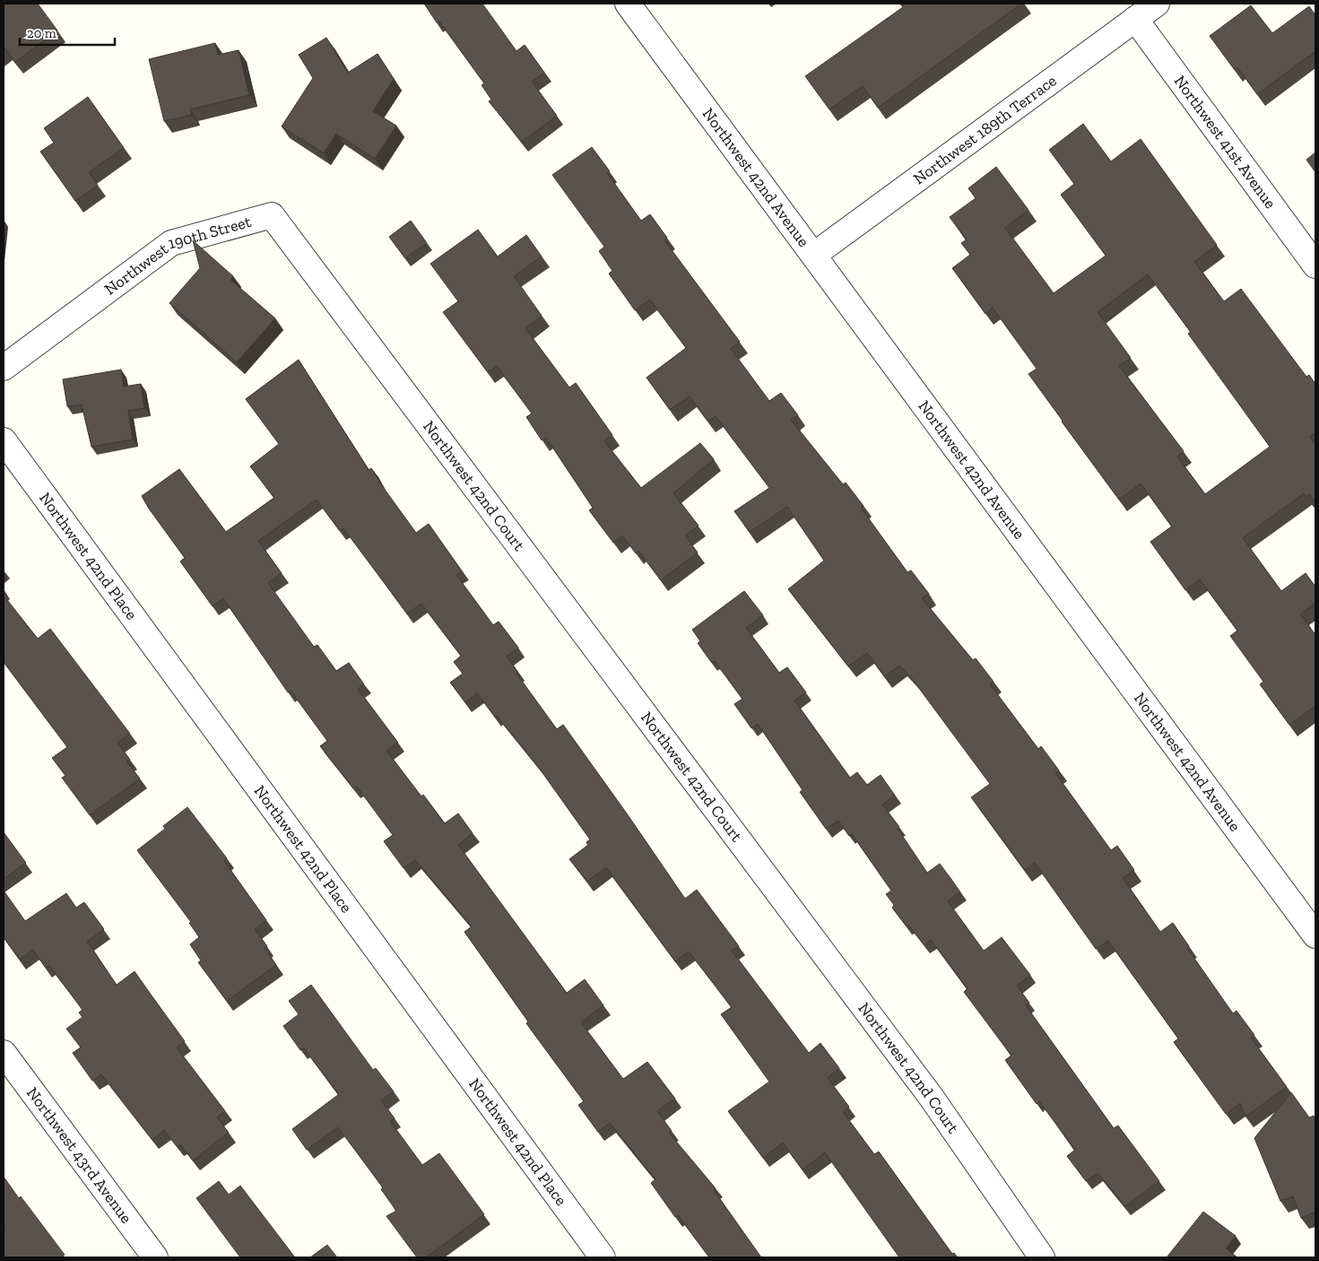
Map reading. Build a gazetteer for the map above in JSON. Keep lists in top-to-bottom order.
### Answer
{
  "streets": {
    "street": [
      "Northwest 189th Terrace",
      "Northwest 41st Avenue",
      "Northwest 42nd Avenue",
      "Northwest 190th Street",
      "Northwest 42nd Court",
      "Northwest 42nd Place",
      "Northwest 43rd Avenue"
    ]
  },
  "crossings": [
    ["Northwest 189th Terrace", "Northwest 41st Avenue"],
    ["Northwest 189th Terrace", "Northwest 42nd Avenue"],
    ["Northwest 190th Street", "Northwest 42nd Court"]
  ],
  "scale_bar": "20 m"
}
